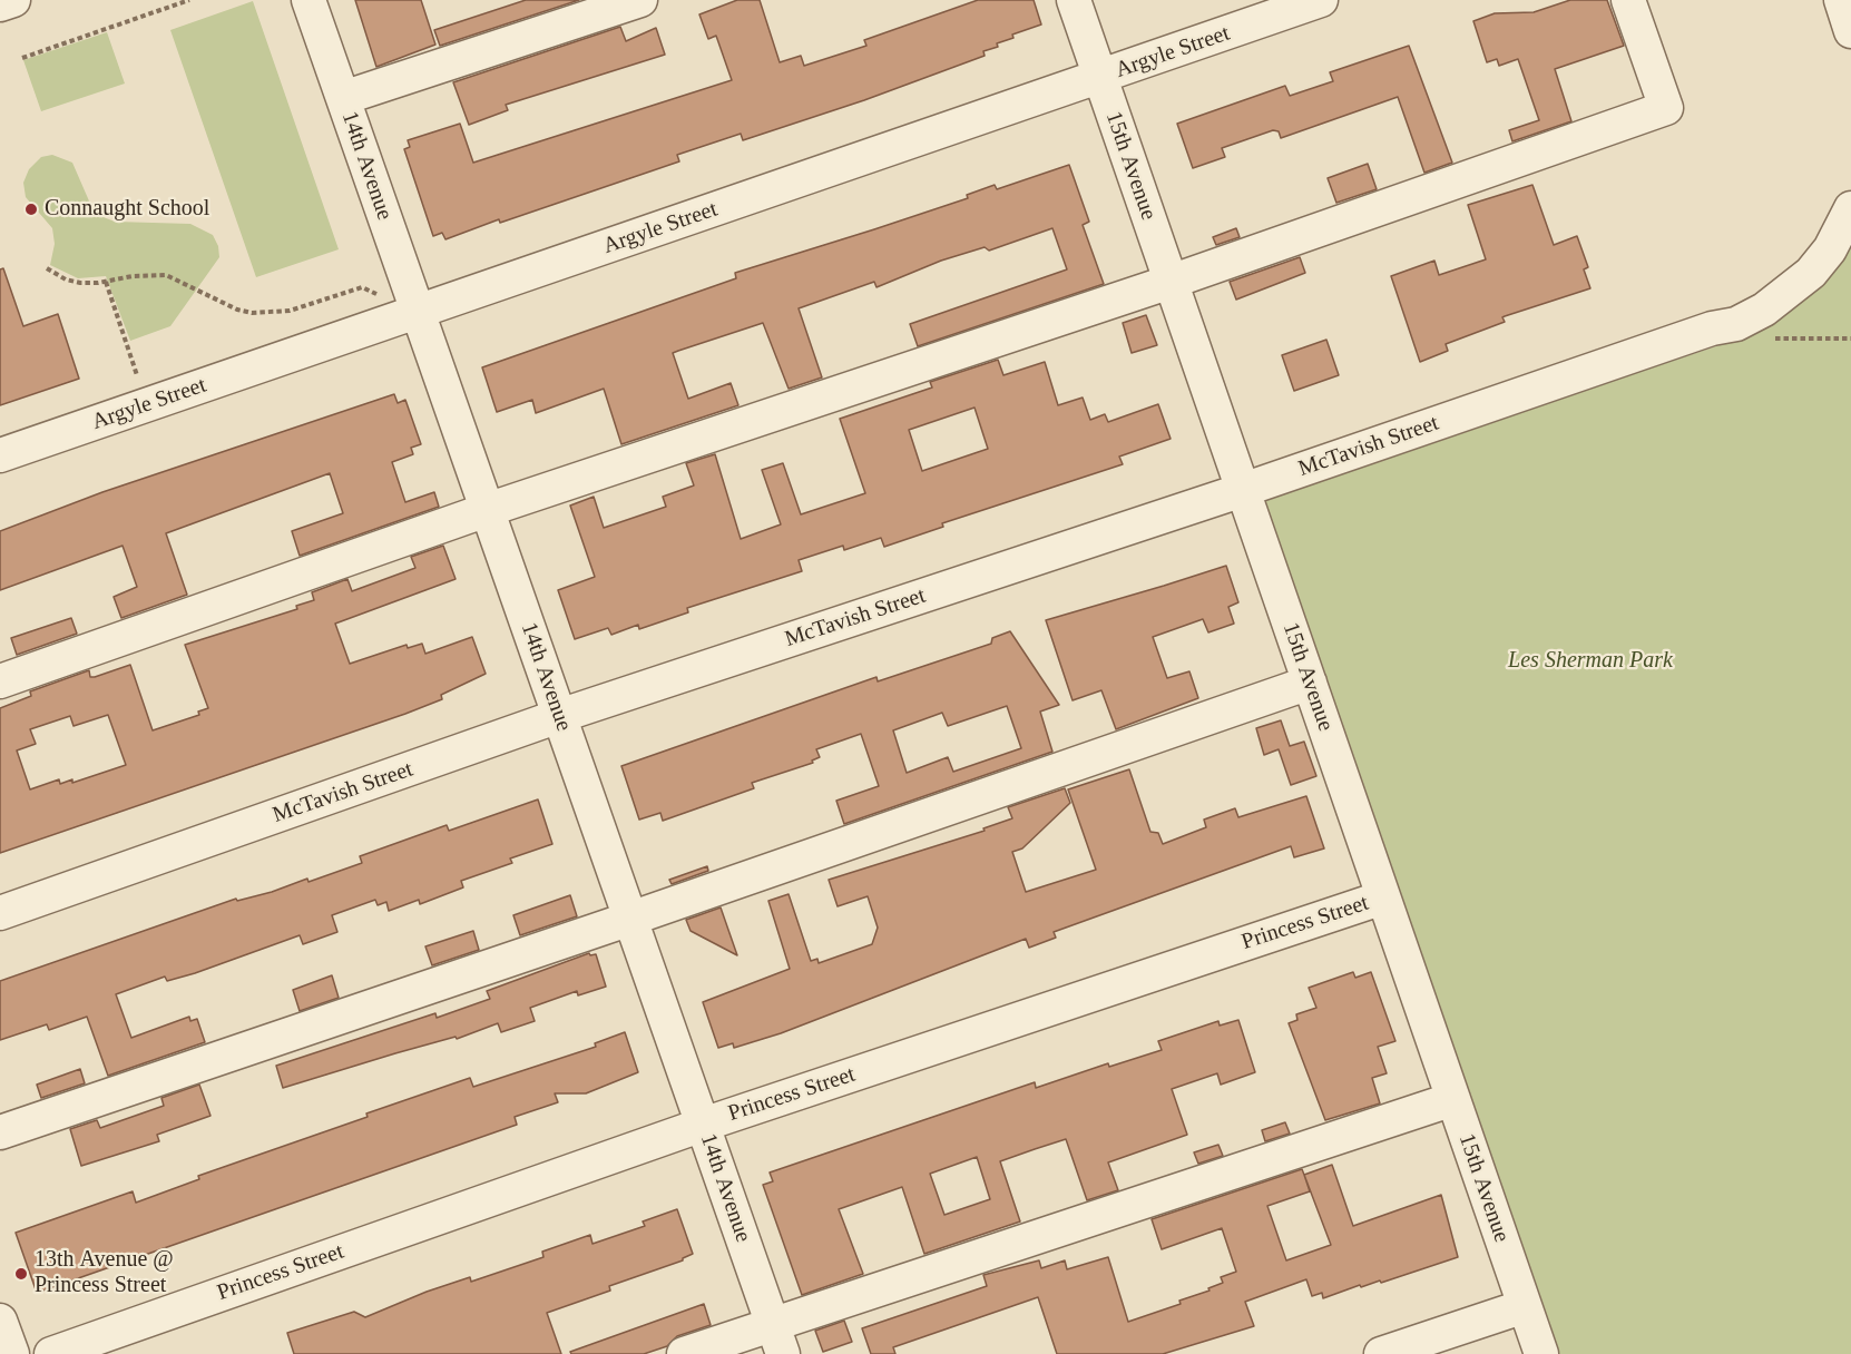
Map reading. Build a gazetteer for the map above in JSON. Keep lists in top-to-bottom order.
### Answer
{
  "streets": {
    "street": [
      "Argyle Street",
      "14th Avenue",
      "15th Avenue",
      "McTavish Street",
      "Princess Street"
    ]
  },
  "crossings": [
    ["Argyle Street", "14th Avenue"],
    ["Argyle Street", "15th Avenue"],
    ["14th Avenue", "McTavish Street"],
    ["14th Avenue", "Princess Street"],
    ["15th Avenue", "McTavish Street"],
    ["15th Avenue", "Princess Street"]
  ],
  "parks": ["Les Sherman Park"],
  "places": ["Connaught School", "13th Avenue @ Princess Street"]
}
